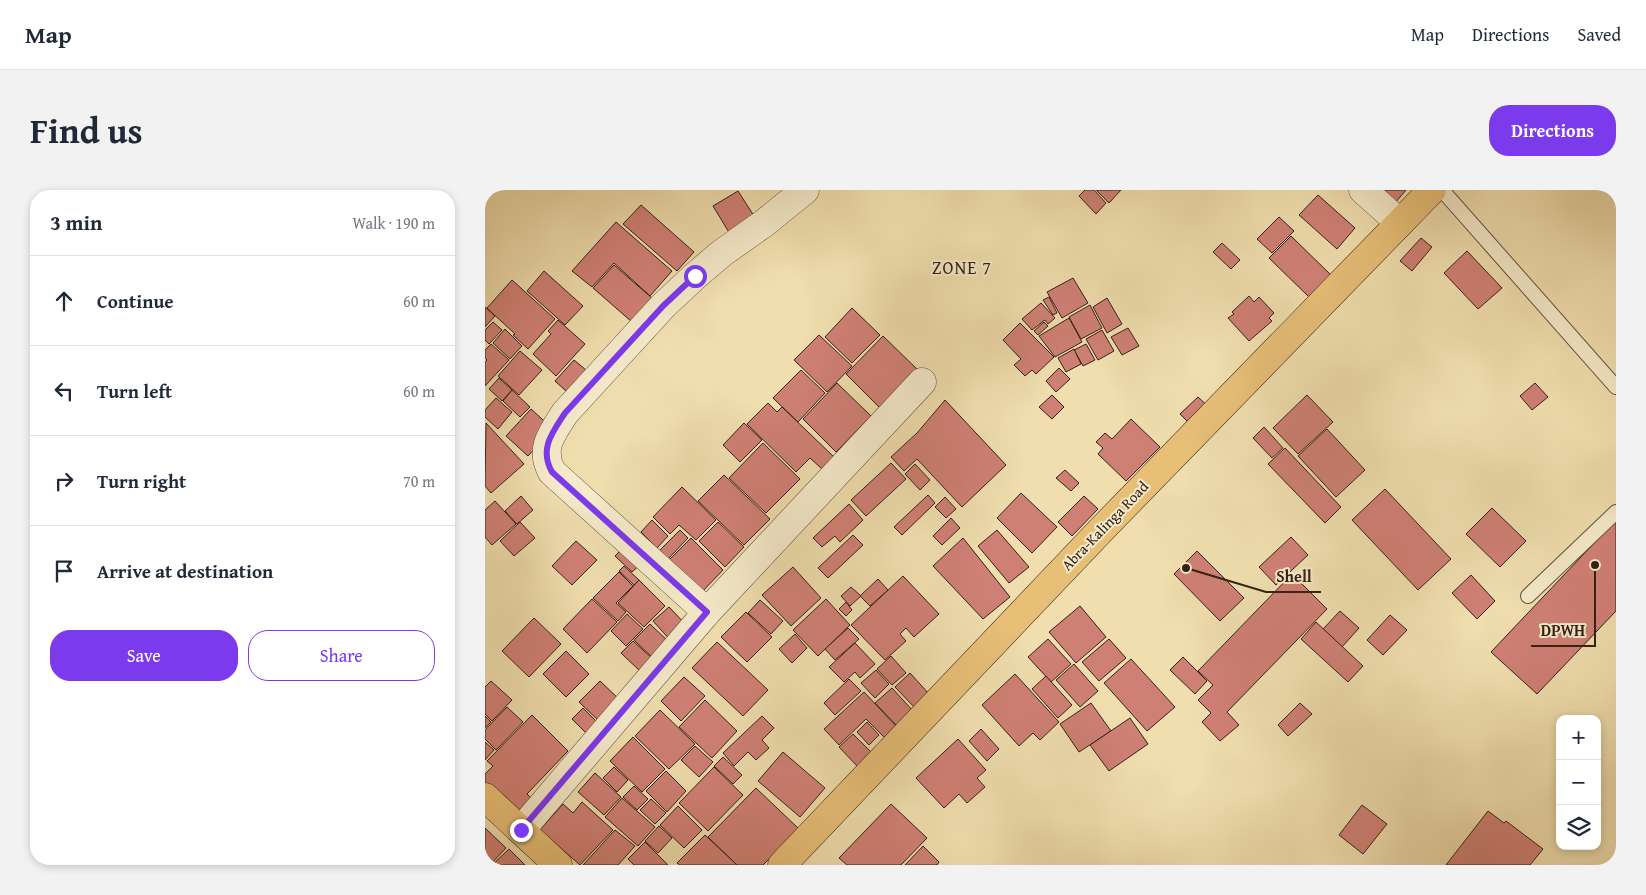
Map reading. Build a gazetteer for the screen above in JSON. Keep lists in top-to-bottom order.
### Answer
{
  "streets": {
    "main road": ["Abra-Kalinga Road"]
  },
  "districts": ["ZONE 7"],
  "places": ["DPWH", "Shell"],
  "page": {
    "header": "Map",
    "nav": ["Map", "Directions", "Saved"],
    "title": "Find us",
    "buttons": [
      "Directions",
      ["Save", "Share"]
    ],
    "heading": ["3 min", "Walk · 190 m"],
    "list": [
      ["Continue", "60 m"],
      ["Turn left", "60 m"],
      ["Turn right", "70 m"],
      "Arrive at destination"
    ],
    "map_buttons": ["+", "−"]
  }
}
